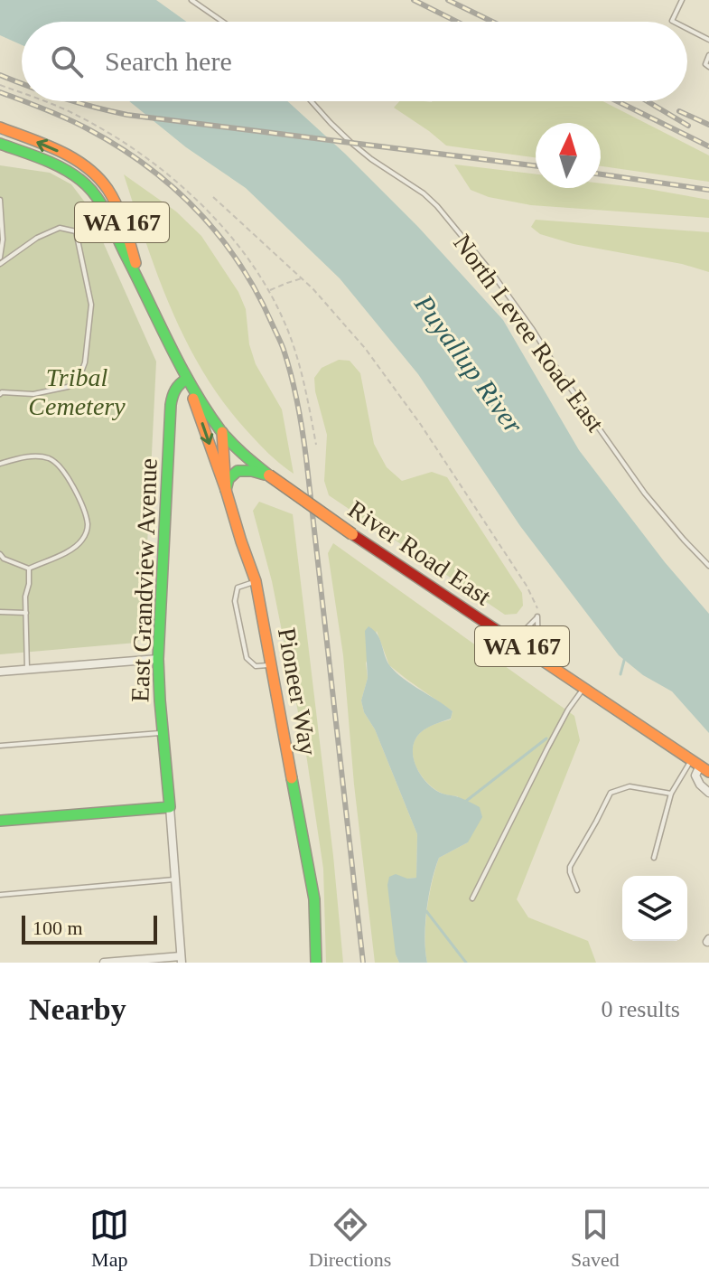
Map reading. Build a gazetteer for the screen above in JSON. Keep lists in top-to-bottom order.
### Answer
{
  "streets": {
    "main road": [
      "WA 167",
      "River Road East",
      "East Grandview Avenue",
      "Pioneer Way"
    ],
    "lane": ["North Levee Road East"]
  },
  "crossings": [
    ["WA 167", "River Road East"],
    ["WA 167", "East Grandview Avenue"],
    ["WA 167", "Pioneer Way"],
    ["River Road East", "Pioneer Way"]
  ],
  "water": ["Puyallup River"],
  "parks": ["Tribal Cemetery"],
  "scale_bar": "100 m",
  "north": "top",
  "page": {
    "search": "Search here",
    "scale": "100 m",
    "heading": ["Nearby", "0 results"],
    "nav": ["Map", "Directions", "Saved"]
  }
}
